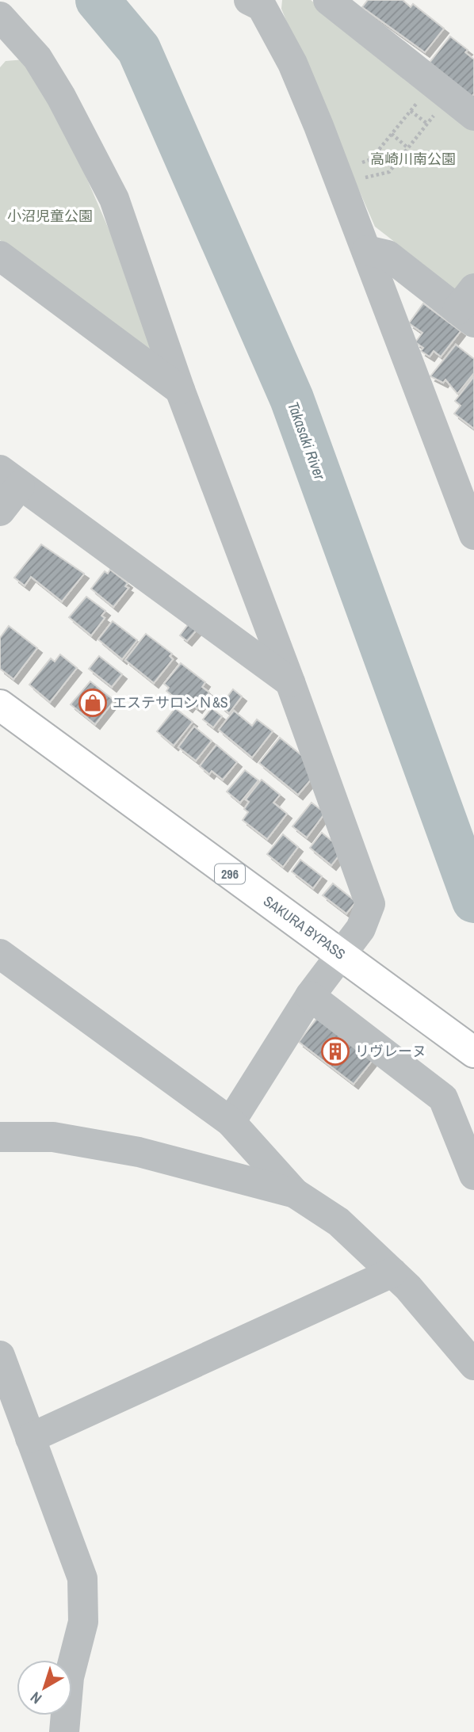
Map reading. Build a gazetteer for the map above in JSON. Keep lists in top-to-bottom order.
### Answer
{
  "streets": {
    "highway": ["296", "SAKURA BYPASS"]
  },
  "water": ["Takasaki River"],
  "parks": ["高崎川南公園", "小沼児童公園"],
  "places": {
    "shop": ["エステサロンＮ&S"],
    "building": ["リヴレーヌ"]
  },
  "north": "bottom left"
}
